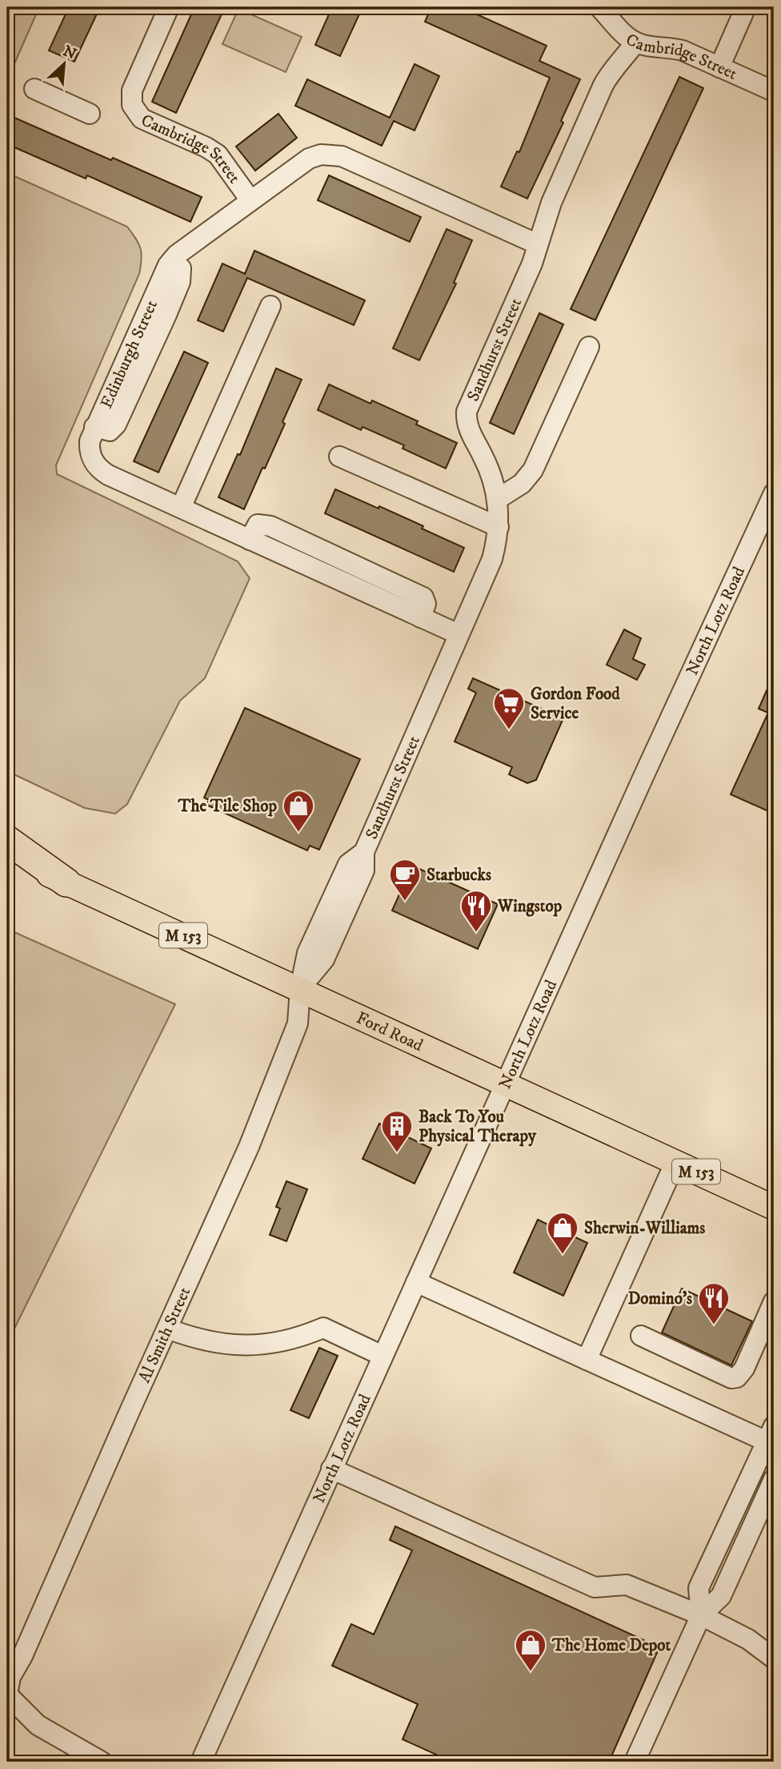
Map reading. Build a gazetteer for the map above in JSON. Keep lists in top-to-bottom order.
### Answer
{
  "streets": {
    "main road": ["M 153", "Ford Road"],
    "street": [
      "Cambridge Street",
      "Sandhurst Street",
      "Edinburgh Street",
      "North Lotz Road",
      "Al Smith Street"
    ]
  },
  "crossings": [
    ["Cambridge Street", "Sandhurst Street"],
    ["Cambridge Street", "Edinburgh Street"],
    ["Sandhurst Street", "Edinburgh Street"],
    ["Sandhurst Street", "Ford Road"],
    ["Sandhurst Street", "Al Smith Street"],
    ["North Lotz Road", "Ford Road"],
    ["Ford Road", "Al Smith Street"]
  ],
  "places": {
    "supermarket": ["Gordon Food Service"],
    "shop": ["The Tile Shop", "Sherwin-Williams", "The Home Depot"],
    "cafe": ["Starbucks"],
    "restaurant": ["Wingstop", "Domino's"],
    "building": ["Back To You Physical Therapy"]
  },
  "north": "top right"
}
